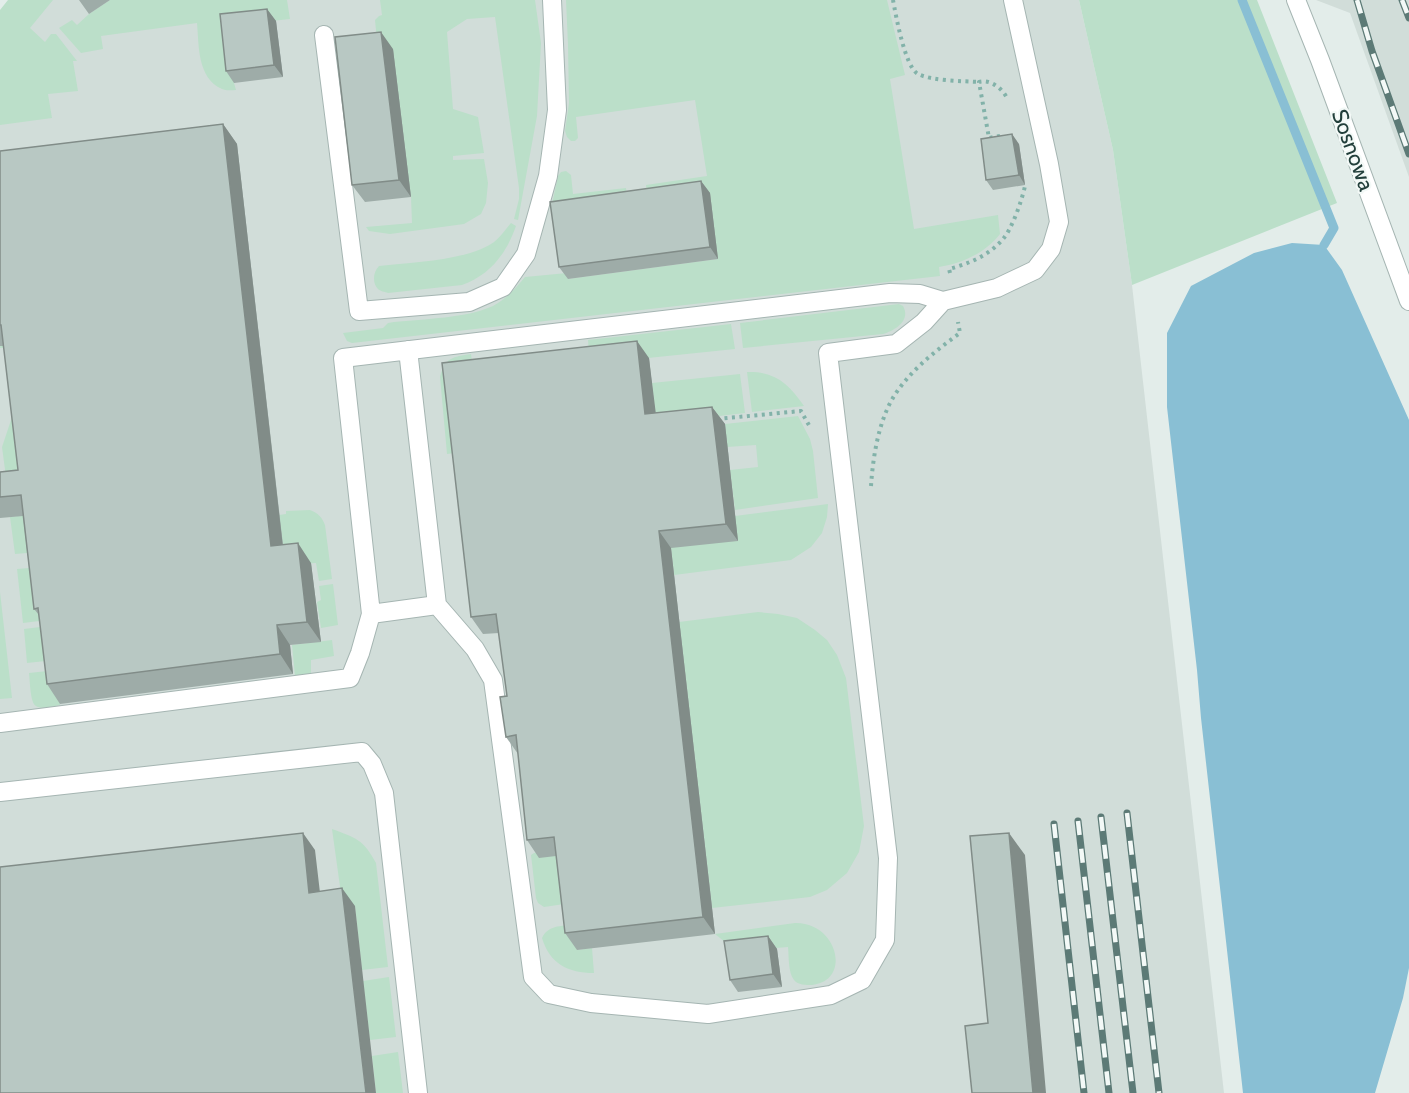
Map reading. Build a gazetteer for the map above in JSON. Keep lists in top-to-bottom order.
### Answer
{
  "streets": {
    "street": ["Sosnowa"]
  }
}
